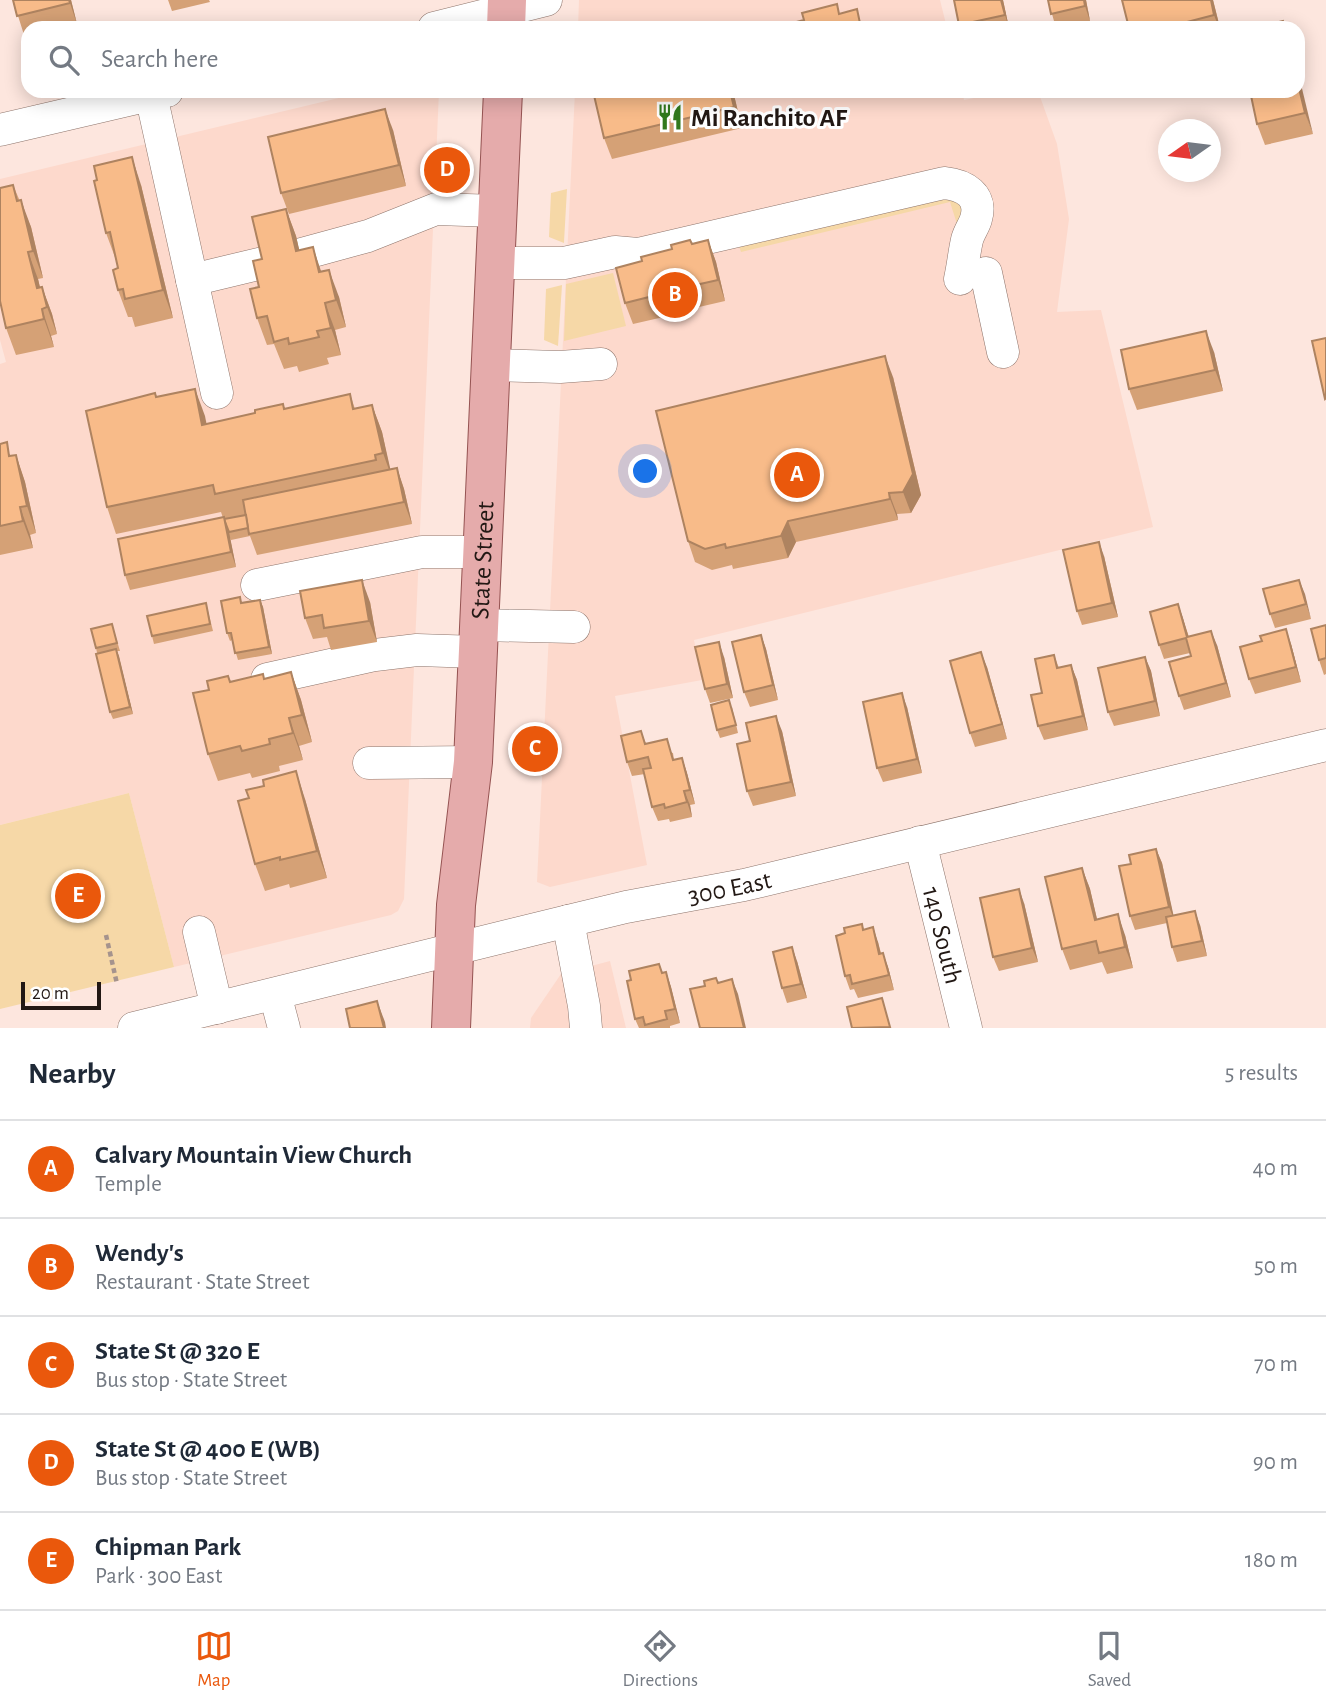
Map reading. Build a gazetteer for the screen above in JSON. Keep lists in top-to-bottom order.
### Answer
{
  "streets": {
    "main road": ["State Street"],
    "street": ["300 East", "140 South"]
  },
  "crossings": [
    ["State Street", "300 East"],
    ["300 East", "140 South"]
  ],
  "places": {
    "restaurant": ["Mi Ranchito AF"]
  },
  "scale_bar": "20 m",
  "north": "left",
  "page": {
    "search": "Search here",
    "pins": [
      "D",
      "B",
      "A",
      "C",
      "E"
    ],
    "scale": "20 m",
    "heading": ["Nearby", "5 results"],
    "list": [
      {
        "mark": "A",
        "name": "Calvary Mountain View Church",
        "note": "Temple",
        "value": "40 m"
      },
      {
        "mark": "B",
        "name": "Wendy's",
        "note": "Restaurant · State Street",
        "value": "50 m"
      },
      {
        "mark": "C",
        "name": "State St @ 320 E",
        "note": "Bus stop · State Street",
        "value": "70 m"
      },
      {
        "mark": "D",
        "name": "State St @ 400 E (WB)",
        "note": "Bus stop · State Street",
        "value": "90 m"
      },
      {
        "mark": "E",
        "name": "Chipman Park",
        "note": "Park · 300 East",
        "value": "180 m"
      }
    ],
    "nav": ["Map", "Directions", "Saved"]
  }
}
